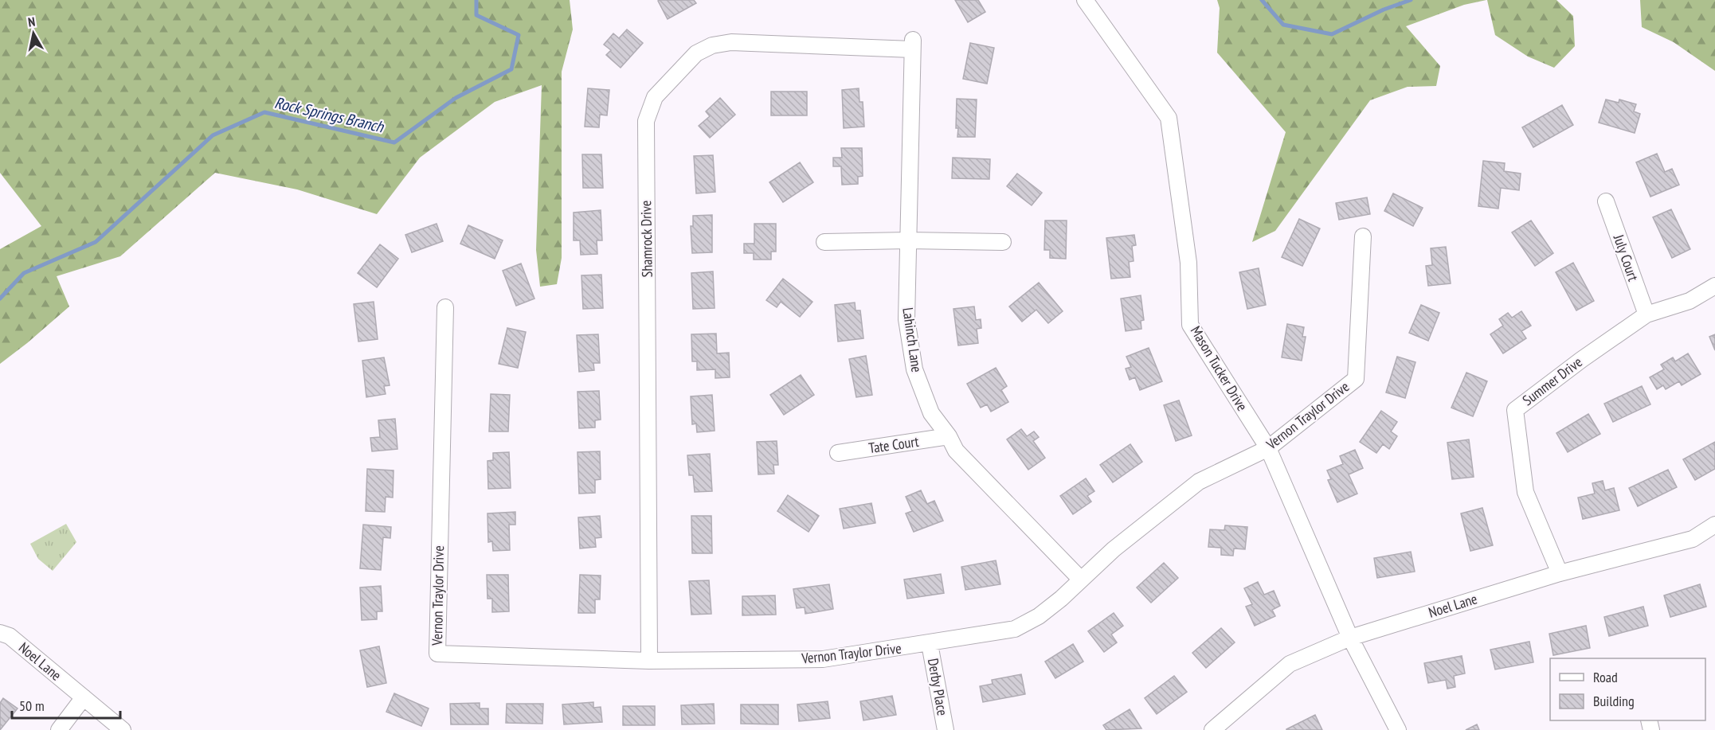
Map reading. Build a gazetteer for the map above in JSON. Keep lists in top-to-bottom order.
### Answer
{
  "streets": {
    "street": [
      "Shamrock Drive",
      "July Court",
      "Lahinch Lane",
      "Mason Tucker Drive",
      "Summer Drive",
      "Vernon Traylor Drive",
      "Tate Court",
      "Noel Lane",
      "Derby Place"
    ]
  },
  "crossings": [
    ["Shamrock Drive", "Lahinch Lane"],
    ["Shamrock Drive", "Vernon Traylor Drive"],
    ["July Court", "Summer Drive"],
    ["Lahinch Lane", "Vernon Traylor Drive"],
    ["Lahinch Lane", "Tate Court"],
    ["Mason Tucker Drive", "Vernon Traylor Drive"],
    ["Mason Tucker Drive", "Noel Lane"],
    ["Summer Drive", "Noel Lane"],
    ["Vernon Traylor Drive", "Derby Place"]
  ],
  "water": ["Rock Springs Branch"],
  "legend": ["Road", "Building"],
  "scale_bar": "50 m",
  "north": "top"
}
